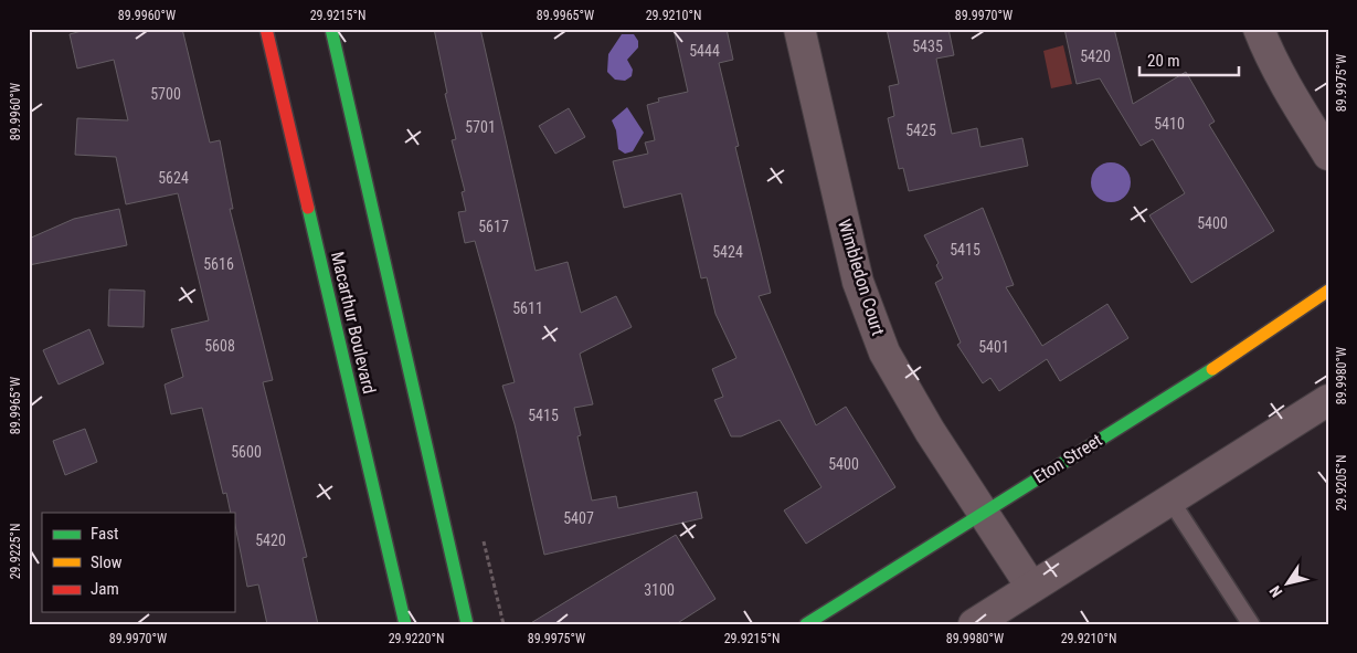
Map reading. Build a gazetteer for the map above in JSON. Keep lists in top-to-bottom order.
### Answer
{
  "streets": {
    "street": ["Wimbledon Court", "Macarthur Boulevard", "Eton Street"]
  },
  "crossings": [
    ["Wimbledon Court", "Eton Street"]
  ],
  "house_numbers": [
    "5435",
    "5444",
    "5420",
    "5700",
    "5410",
    "5701",
    "5425",
    "5624",
    "5400",
    "5617",
    "5415",
    "5424",
    "5616",
    "5611",
    "5608",
    "5401",
    "5415",
    "5600",
    "5400",
    "5407",
    "5420",
    "3100"
  ],
  "legend": ["Fast", "Slow", "Jam"],
  "scale_bar": "20 m",
  "north": "bottom left",
  "coordinates": [
    "89.9960°W",
    "29.9215°N",
    "89.9965°W",
    "29.9210°N",
    "89.9970°W",
    "89.9975°W",
    "89.9980°W",
    "29.9205°N",
    "29.9225°N",
    "29.9220°N"
  ]
}
